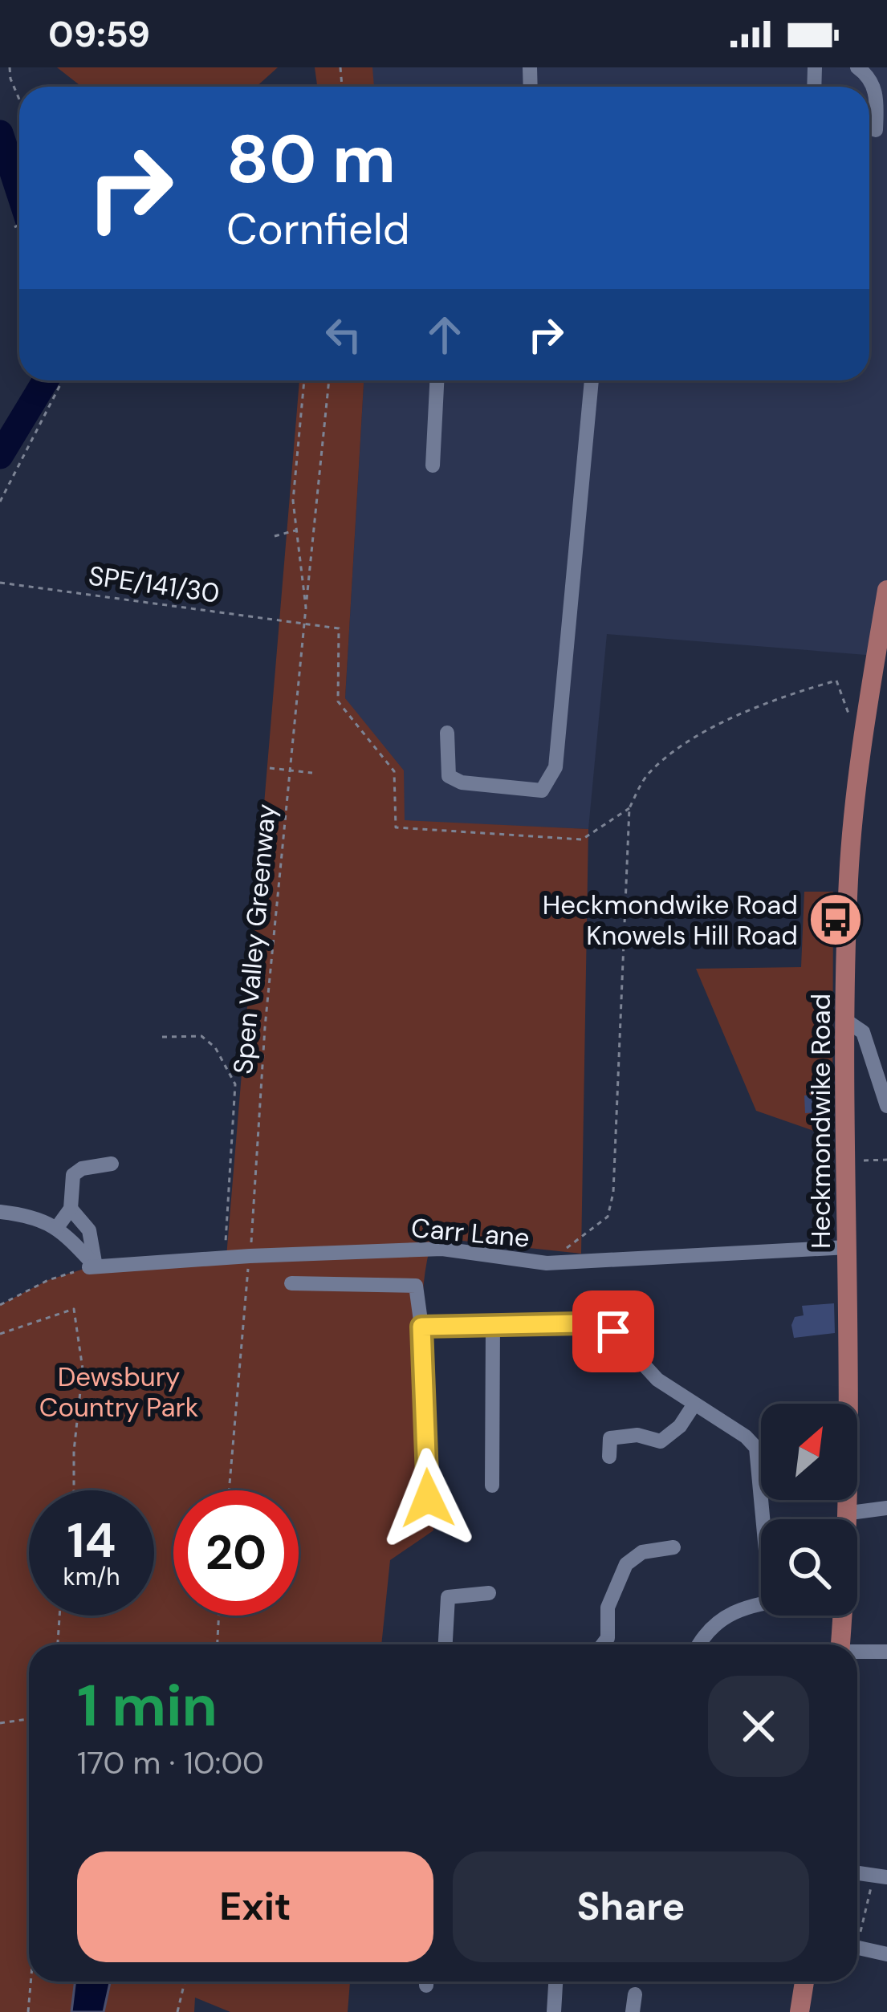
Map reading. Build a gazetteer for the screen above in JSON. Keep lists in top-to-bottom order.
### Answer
{
  "streets": {
    "main road": ["Heckmondwike Road"],
    "street": ["Carr Lane"],
    "path": ["SPE/141/30", "Spen Valley Greenway"]
  },
  "crossings": [
    ["SPE/141/30", "Spen Valley Greenway"],
    ["Spen Valley Greenway", "Carr Lane"],
    ["Heckmondwike Road", "Carr Lane"]
  ],
  "parks": ["Dewsbury Country Park"],
  "places": {
    "bus stop": ["Heckmondwike Road Knowels Hill Road"]
  },
  "north": "top right",
  "page": {
    "status": "09:59",
    "turn": ["80 m", "Cornfield"],
    "speed": "14 km/h",
    "limit": "20",
    "heading": ["1 min", "170 m · 10:00"],
    "buttons": ["Exit", "Share"]
  }
}
